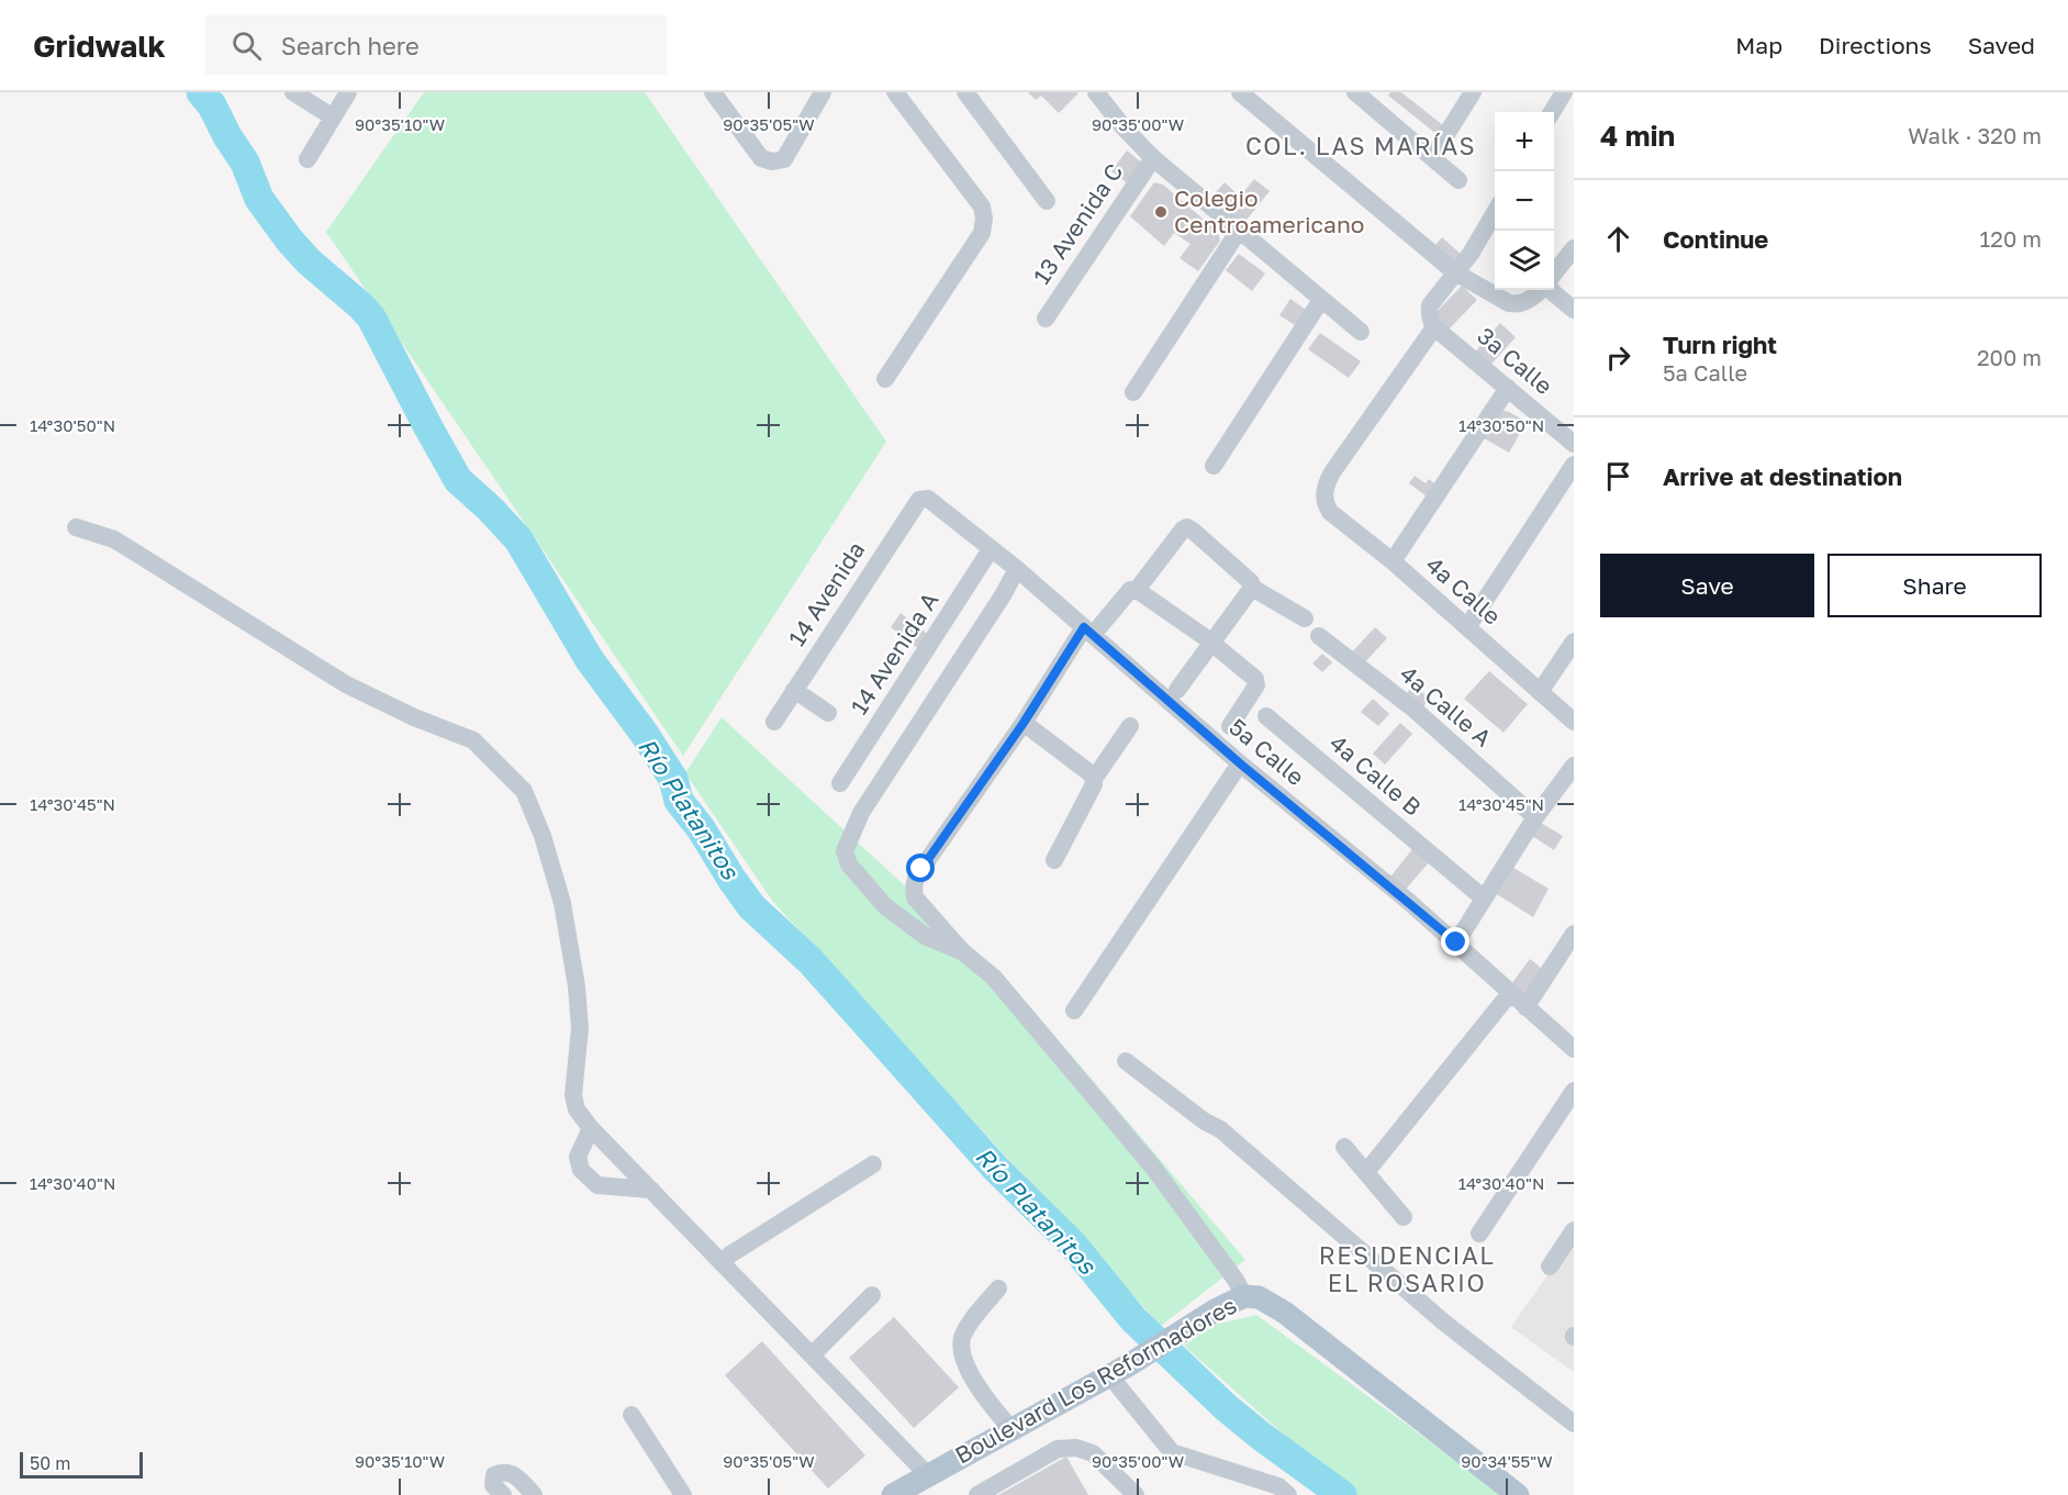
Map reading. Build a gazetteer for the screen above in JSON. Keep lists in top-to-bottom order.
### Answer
{
  "streets": {
    "main road": ["Boulevard Los Reformadores"],
    "street": [
      "13 Avenida C",
      "3a Calle",
      "4a Calle",
      "14 Avenida",
      "14 Avenida A",
      "4a Calle A",
      "5a Calle",
      "4a Calle B"
    ]
  },
  "crossings": [
    ["3a Calle", "4a Calle"],
    ["14 Avenida", "5a Calle"],
    ["14 Avenida A", "5a Calle"]
  ],
  "districts": ["COL. LAS MARÍAS", "RESIDENCIAL EL ROSARIO"],
  "water": ["Río Platanitos"],
  "places": ["Colegio Centroamericano"],
  "scale_bar": "50 m",
  "page": {
    "header": "Gridwalk",
    "search": "Search here",
    "nav": ["Map", "Directions", "Saved"],
    "heading": ["4 min", "Walk · 320 m"],
    "map_buttons": ["+", "−"],
    "list": [
      ["Continue", "120 m"],
      ["Turn right", "5a Calle", "200 m"],
      "Arrive at destination"
    ],
    "buttons": ["Save", "Share"],
    "scale": "50 m"
  },
  "coordinates": [
    "90°35'10\"W",
    "90°35'05\"W",
    "90°35'00\"W",
    "14°30'50\"N",
    "14°30'45\"N",
    "14°30'40\"N",
    "90°34'55\"W"
  ]
}
